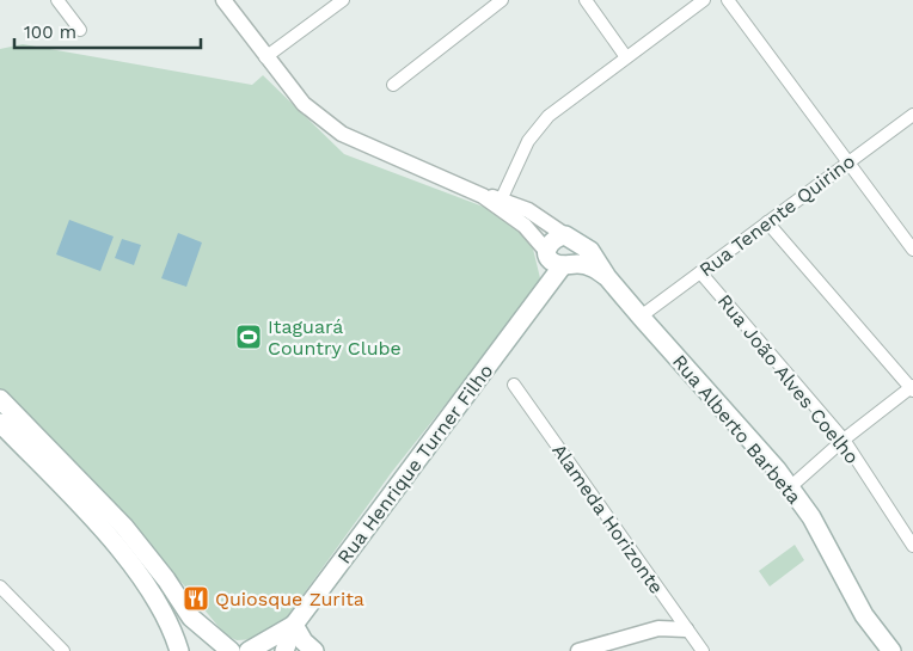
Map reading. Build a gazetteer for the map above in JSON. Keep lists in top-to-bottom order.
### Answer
{
  "streets": {
    "main road": ["Rua Alberto Barbeta", "Rua Henrique Turner Filho"],
    "street": ["Rua Tenente Quirino", "Rua João Alves Coelho", "Alameda Horizonte"]
  },
  "crossings": [
    ["Rua Tenente Quirino", "Rua João Alves Coelho"],
    ["Rua Tenente Quirino", "Rua Alberto Barbeta"],
    ["Rua Alberto Barbeta", "Rua Henrique Turner Filho"]
  ],
  "places": {
    "sports": ["Itaguará Country Clube"],
    "restaurant": ["Quiosque Zurita"]
  },
  "scale_bar": "100 m"
}
